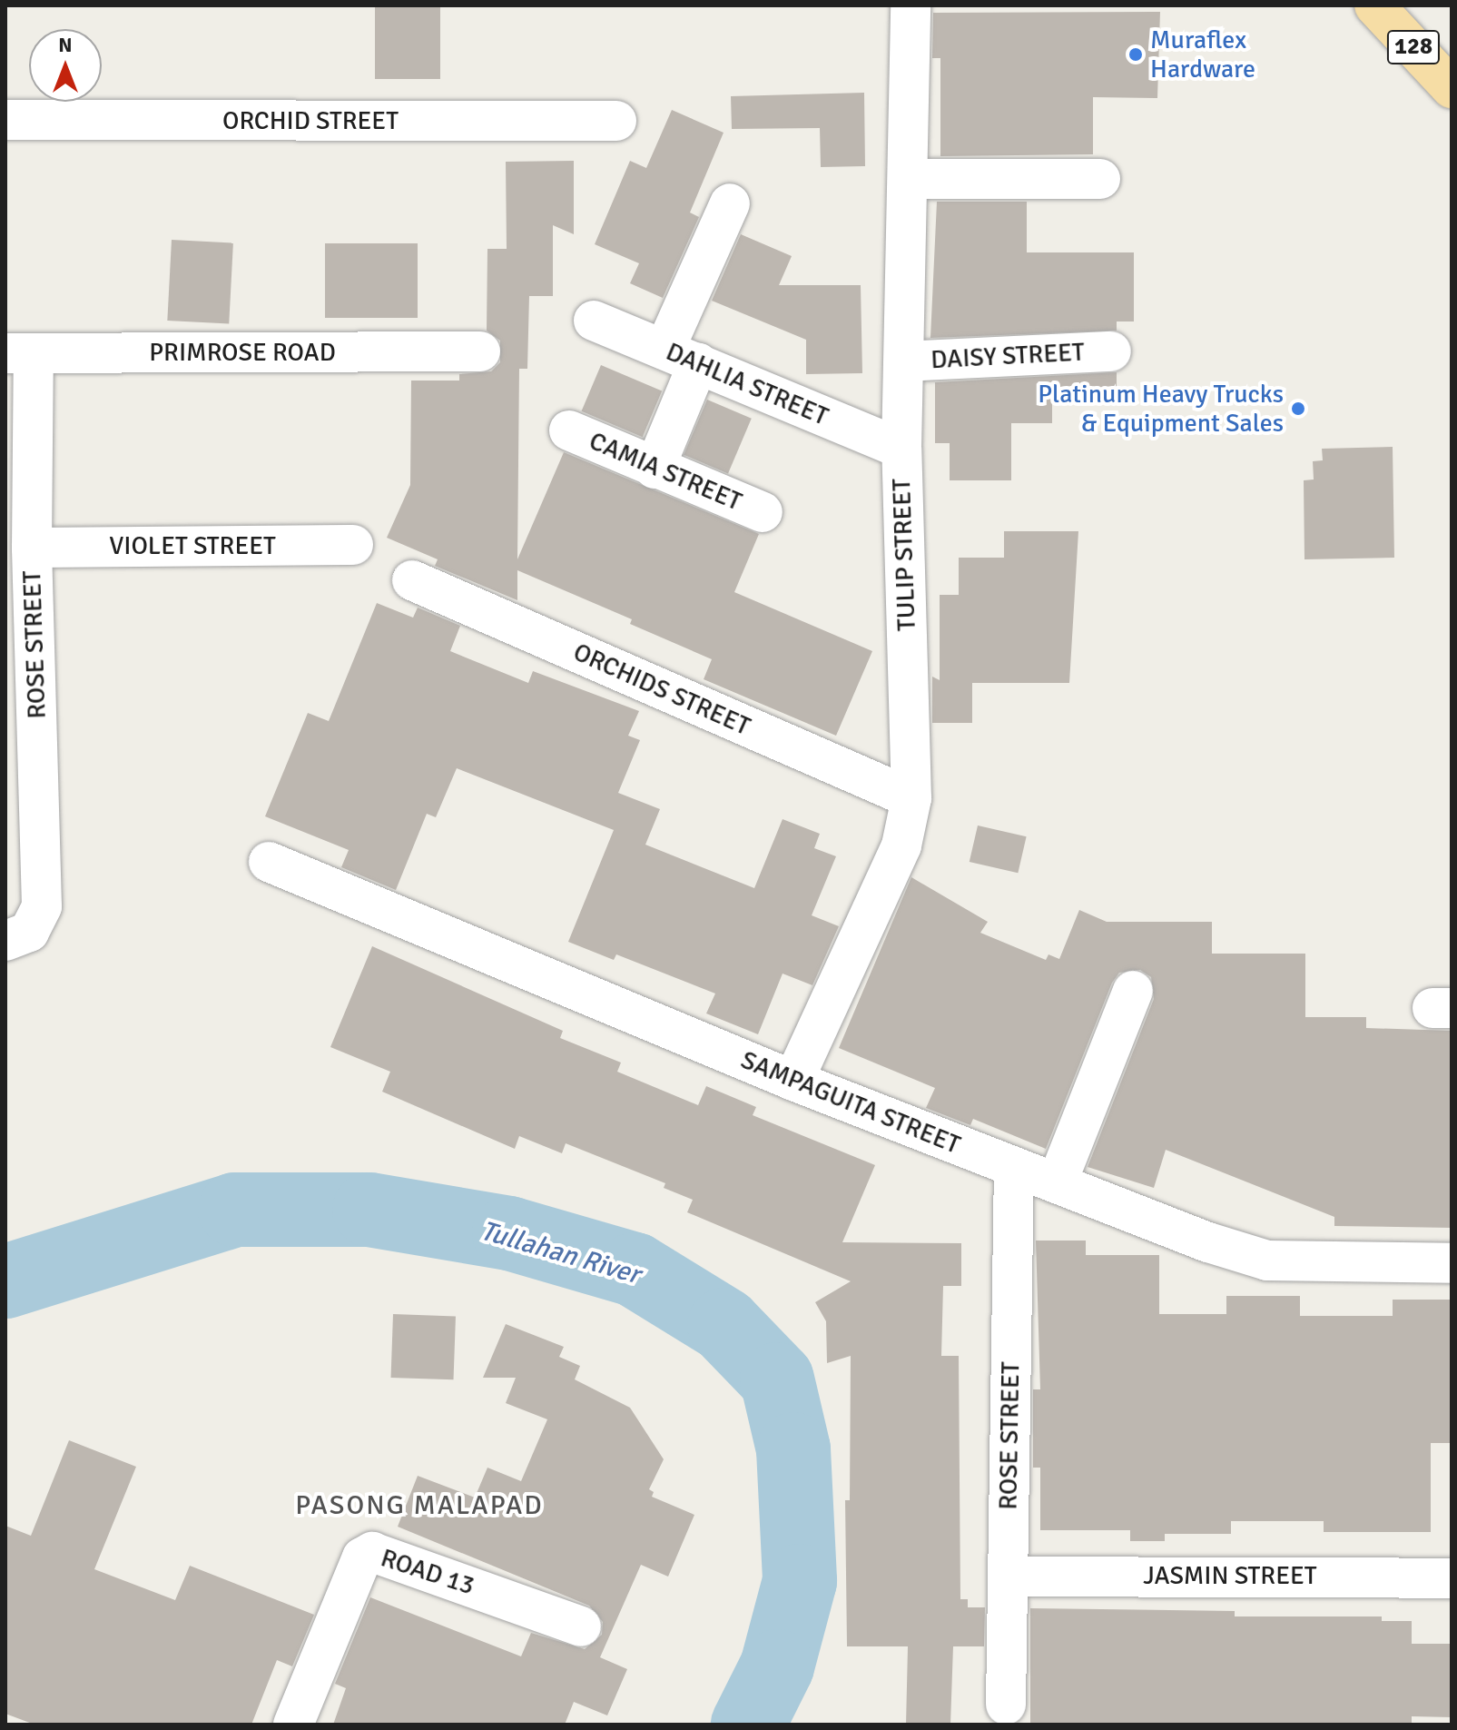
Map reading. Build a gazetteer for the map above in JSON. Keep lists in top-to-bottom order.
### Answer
{
  "streets": {
    "main road": ["128"],
    "street": [
      "ORCHID STREET",
      "PRIMROSE ROAD",
      "DAISY STREET",
      "DAHLIA STREET",
      "CAMIA STREET",
      "VIOLET STREET",
      "TULIP STREET",
      "ROSE STREET",
      "ORCHIDS STREET",
      "SAMPAGUITA STREET",
      "ROAD 13",
      "JASMIN STREET"
    ]
  },
  "crossings": [
    ["PRIMROSE ROAD", "ROSE STREET"],
    ["DAISY STREET", "TULIP STREET"],
    ["DAHLIA STREET", "TULIP STREET"],
    ["VIOLET STREET", "ROSE STREET"],
    ["TULIP STREET", "ORCHIDS STREET"],
    ["TULIP STREET", "SAMPAGUITA STREET"],
    ["ROSE STREET", "SAMPAGUITA STREET"],
    ["ROSE STREET", "JASMIN STREET"]
  ],
  "districts": ["PASONG MALAPAD"],
  "water": ["Tullahan River"],
  "places": ["Muraflex Hardware", "Platinum Heavy Trucks & Equipment Sales"],
  "north": "top"
}
